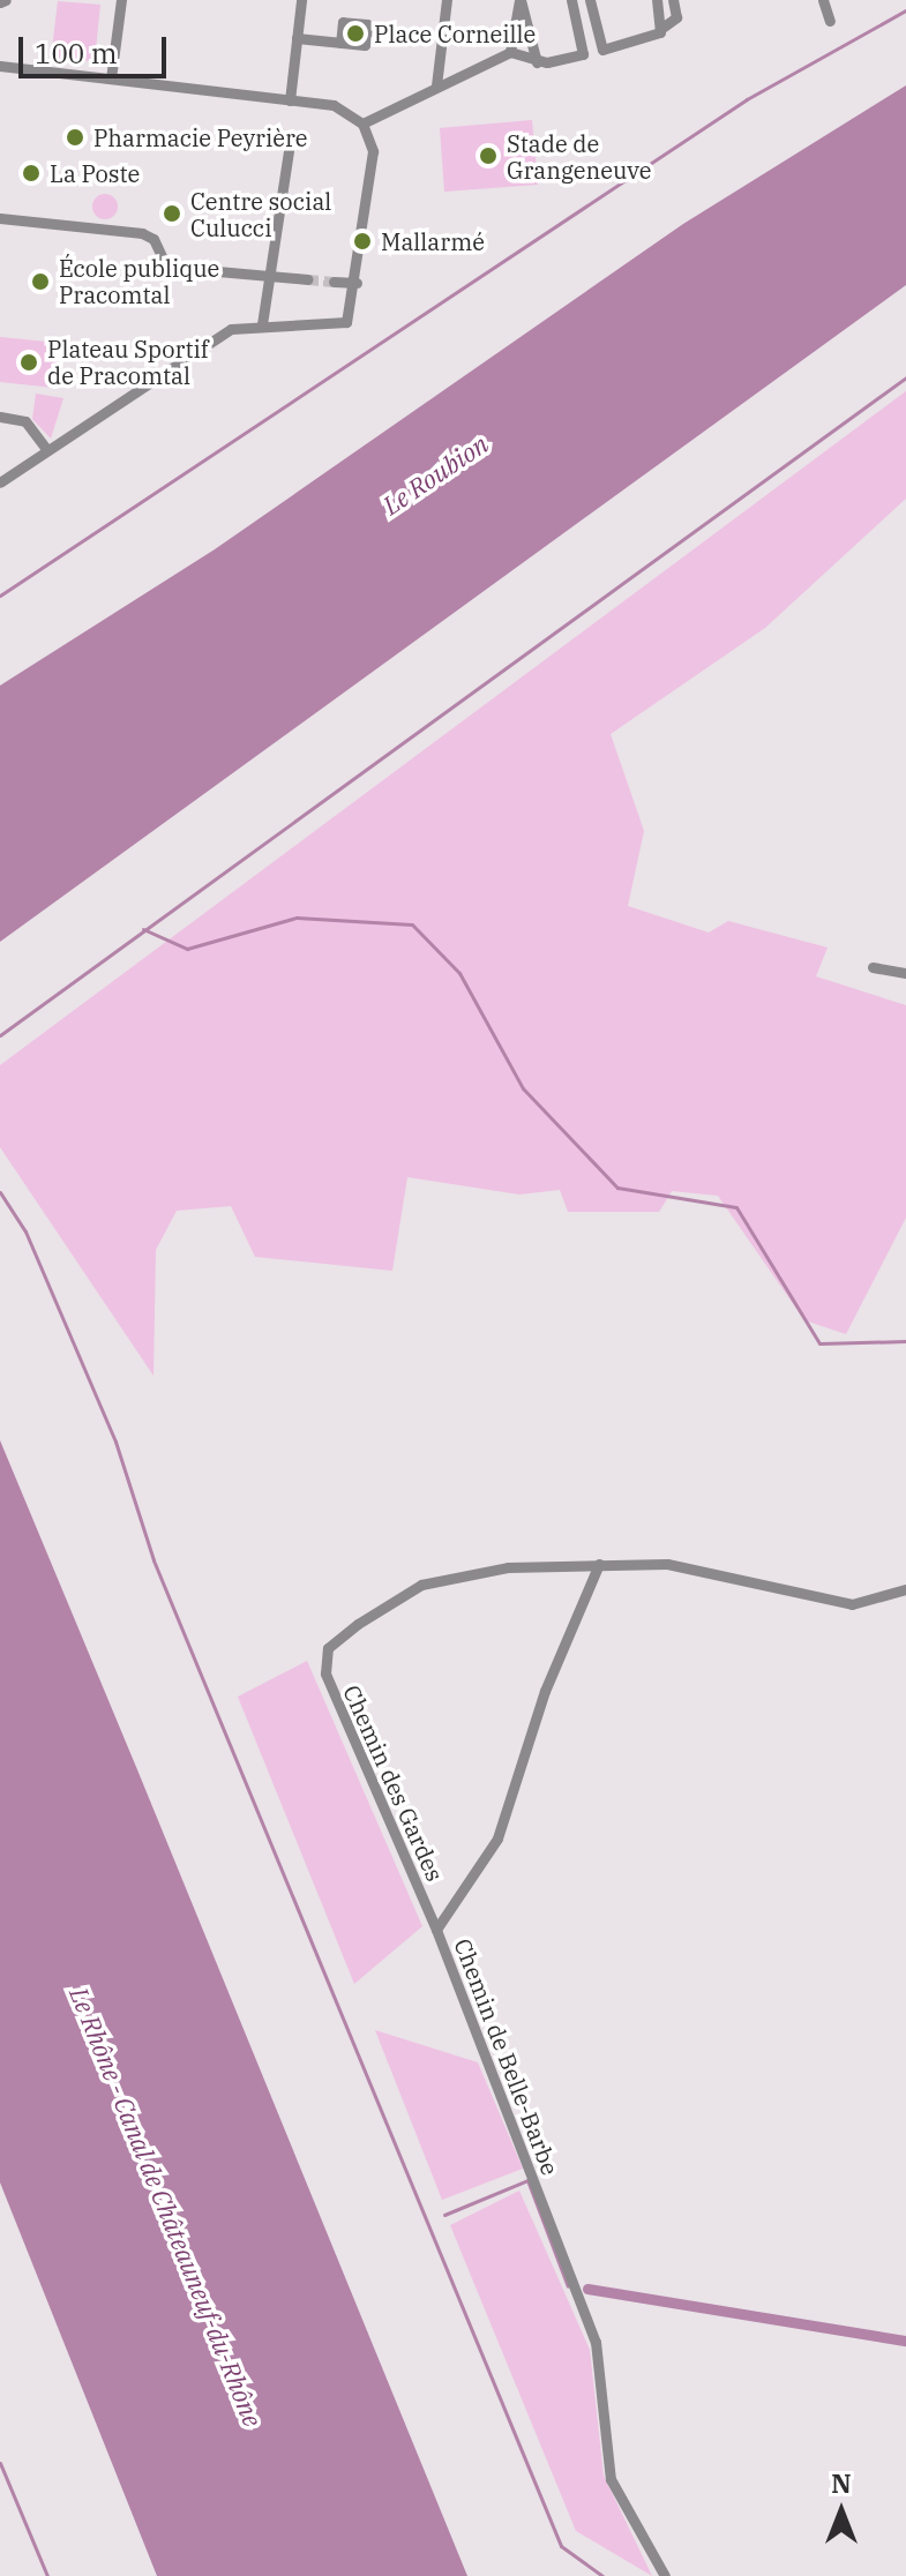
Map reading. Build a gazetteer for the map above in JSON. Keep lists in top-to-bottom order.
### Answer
{
  "streets": {
    "street": ["Chemin des Gardes", "Chemin de Belle-Barbe"]
  },
  "crossings": [
    ["Chemin des Gardes", "Chemin de Belle-Barbe"]
  ],
  "water": ["Le Roubion", "Le Rhône - Canal de Châteauneuf-du-Rhône"],
  "places": [
    "Place Corneille",
    "Pharmacie Peyrière",
    "Stade de Grangeneuve",
    "La Poste",
    "Centre social Culucci",
    "Mallarmé",
    "École publique Pracomtal",
    "Plateau Sportif de Pracomtal"
  ],
  "scale_bar": "100 m",
  "north": "top"
}
